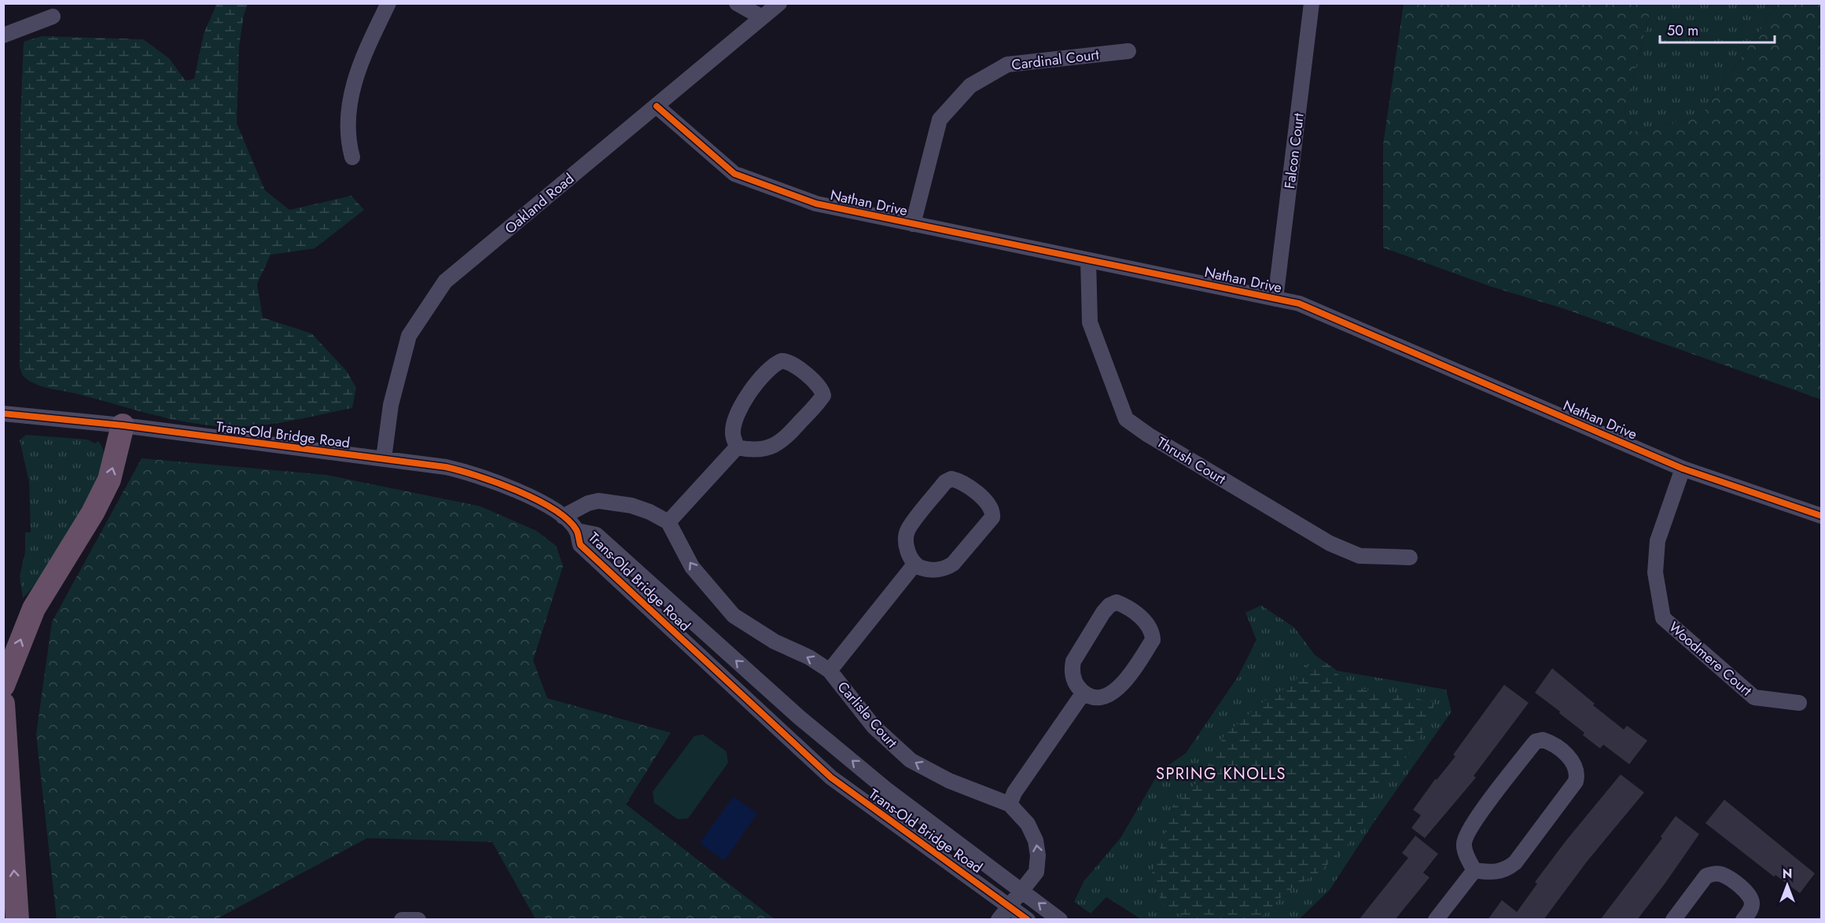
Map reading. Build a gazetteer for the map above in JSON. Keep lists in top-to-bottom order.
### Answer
{
  "streets": {
    "street": [
      "Cardinal Court",
      "Falcon Court",
      "Nathan Drive",
      "Oakland Road",
      "Trans-Old Bridge Road",
      "Thrush Court",
      "Woodmere Court",
      "Carlisle Court"
    ]
  },
  "crossings": [
    ["Cardinal Court", "Nathan Drive"],
    ["Falcon Court", "Nathan Drive"],
    ["Nathan Drive", "Oakland Road"],
    ["Nathan Drive", "Thrush Court"],
    ["Nathan Drive", "Woodmere Court"],
    ["Oakland Road", "Trans-Old Bridge Road"],
    ["Trans-Old Bridge Road", "Carlisle Court"]
  ],
  "one_way": ["Carlisle Court"],
  "districts": ["SPRING KNOLLS"],
  "scale_bar": "50 m",
  "north": "top"
}
